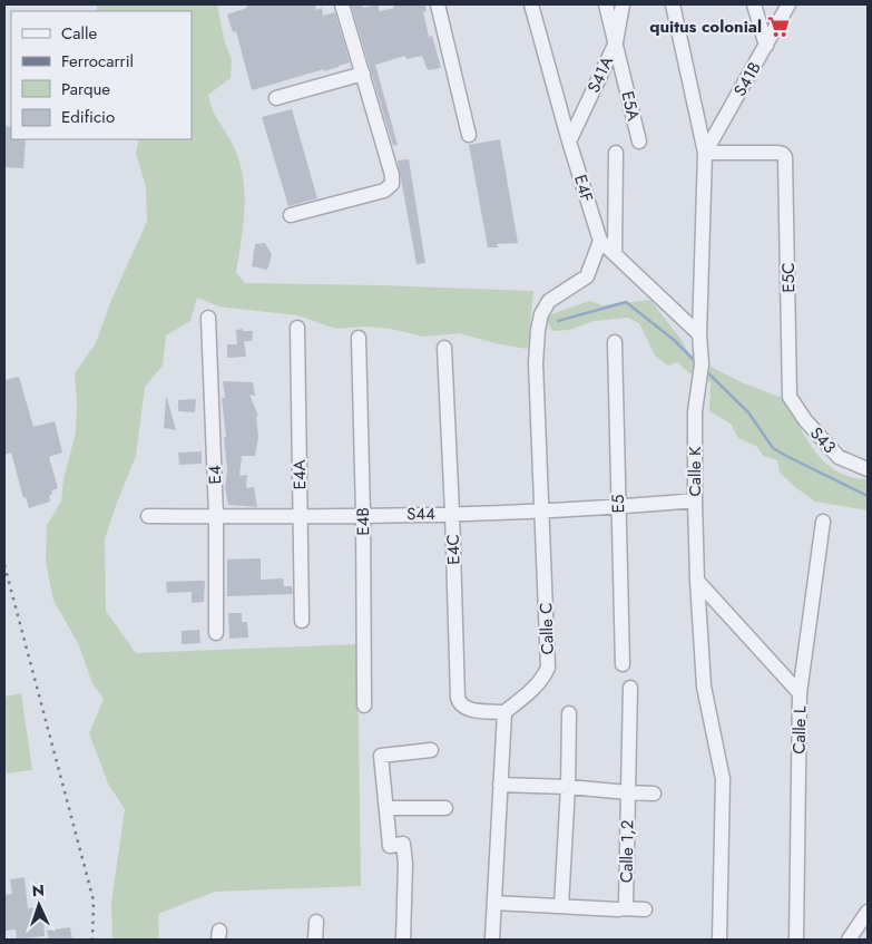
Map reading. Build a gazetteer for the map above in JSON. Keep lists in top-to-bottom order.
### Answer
{
  "streets": {
    "street": [
      "S41A",
      "S41B",
      "E5A",
      "E4F",
      "E5C",
      "S43",
      "Calle K",
      "E4",
      "E4A",
      "E5",
      "S44",
      "E4B",
      "E4C",
      "Calle C",
      "Calle L",
      "Calle 1,2"
    ]
  },
  "crossings": [
    ["S41A", "E5A"],
    ["S41A", "E4F"],
    ["S41B", "E5C"],
    ["S41B", "Calle K"],
    ["E4F", "Calle K"],
    ["E4F", "Calle C"],
    ["E5C", "S43"],
    ["E5C", "Calle K"],
    ["Calle K", "S44"],
    ["E4", "S44"],
    ["E4A", "S44"],
    ["E5", "S44"],
    ["S44", "E4B"],
    ["S44", "E4C"],
    ["S44", "Calle C"],
    ["E4C", "Calle C"]
  ],
  "places": {
    "supermarket": ["quitus colonial"]
  },
  "legend": [
    "Calle",
    "Ferrocarril",
    "Parque",
    "Edificio"
  ],
  "north": "top"
}
